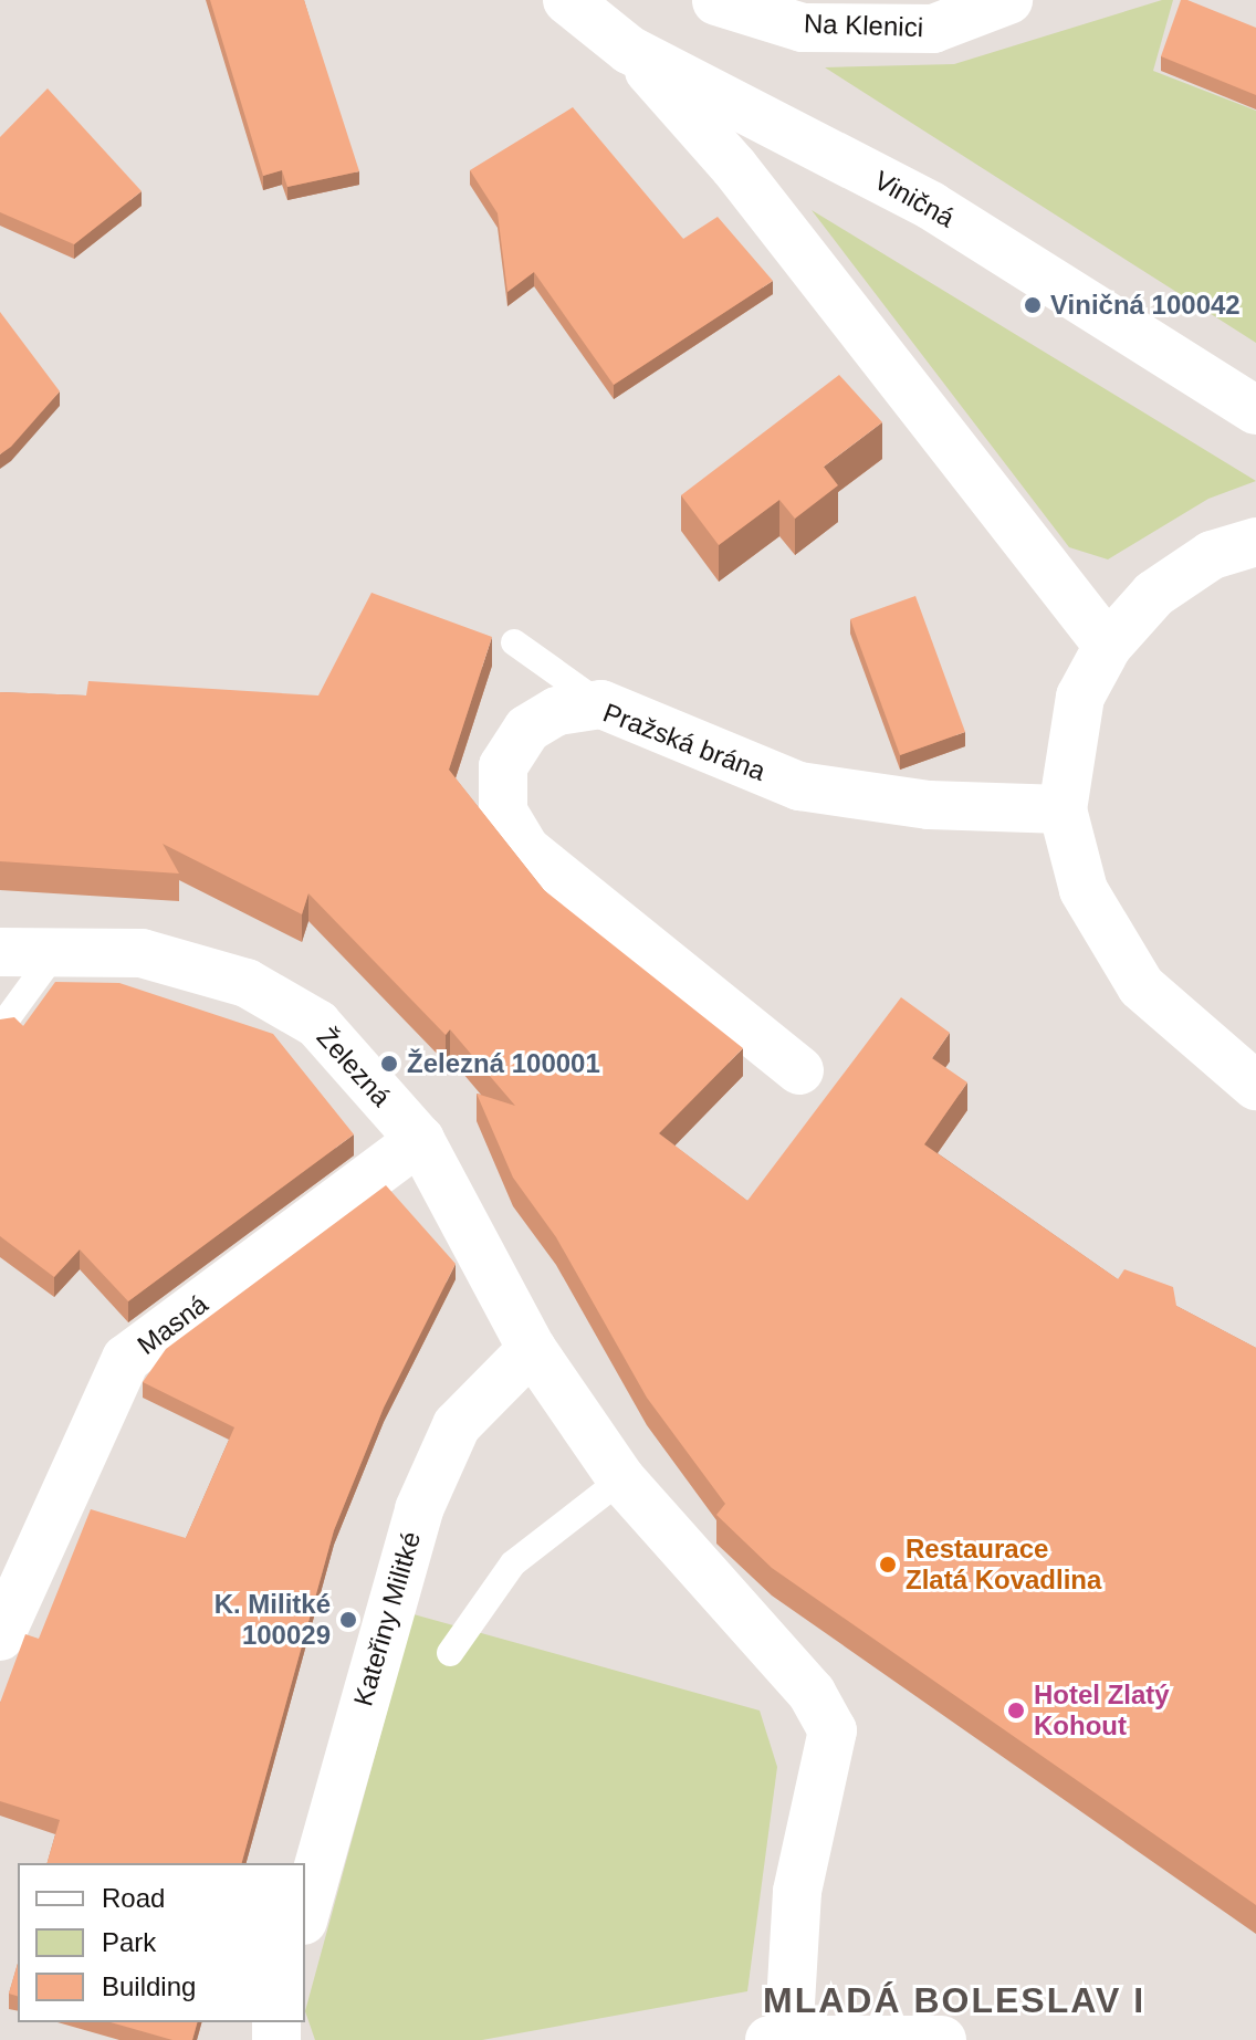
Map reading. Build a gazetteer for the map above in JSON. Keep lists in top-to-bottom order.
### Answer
{
  "streets": {
    "street": [
      "Na Klenici",
      "Viničná",
      "Pražská brána",
      "Železná",
      "Masná",
      "Kateřiny Militké"
    ]
  },
  "crossings": [
    ["Železná", "Masná"],
    ["Železná", "Kateřiny Militké"]
  ],
  "districts": ["MLADÁ BOLESLAV I"],
  "places": [
    "Viničná 100042",
    "Železná 100001",
    "Restaurace Zlatá Kovadlina",
    "K. Militké 100029",
    "Hotel Zlatý Kohout"
  ],
  "legend": ["Road", "Park", "Building"]
}
